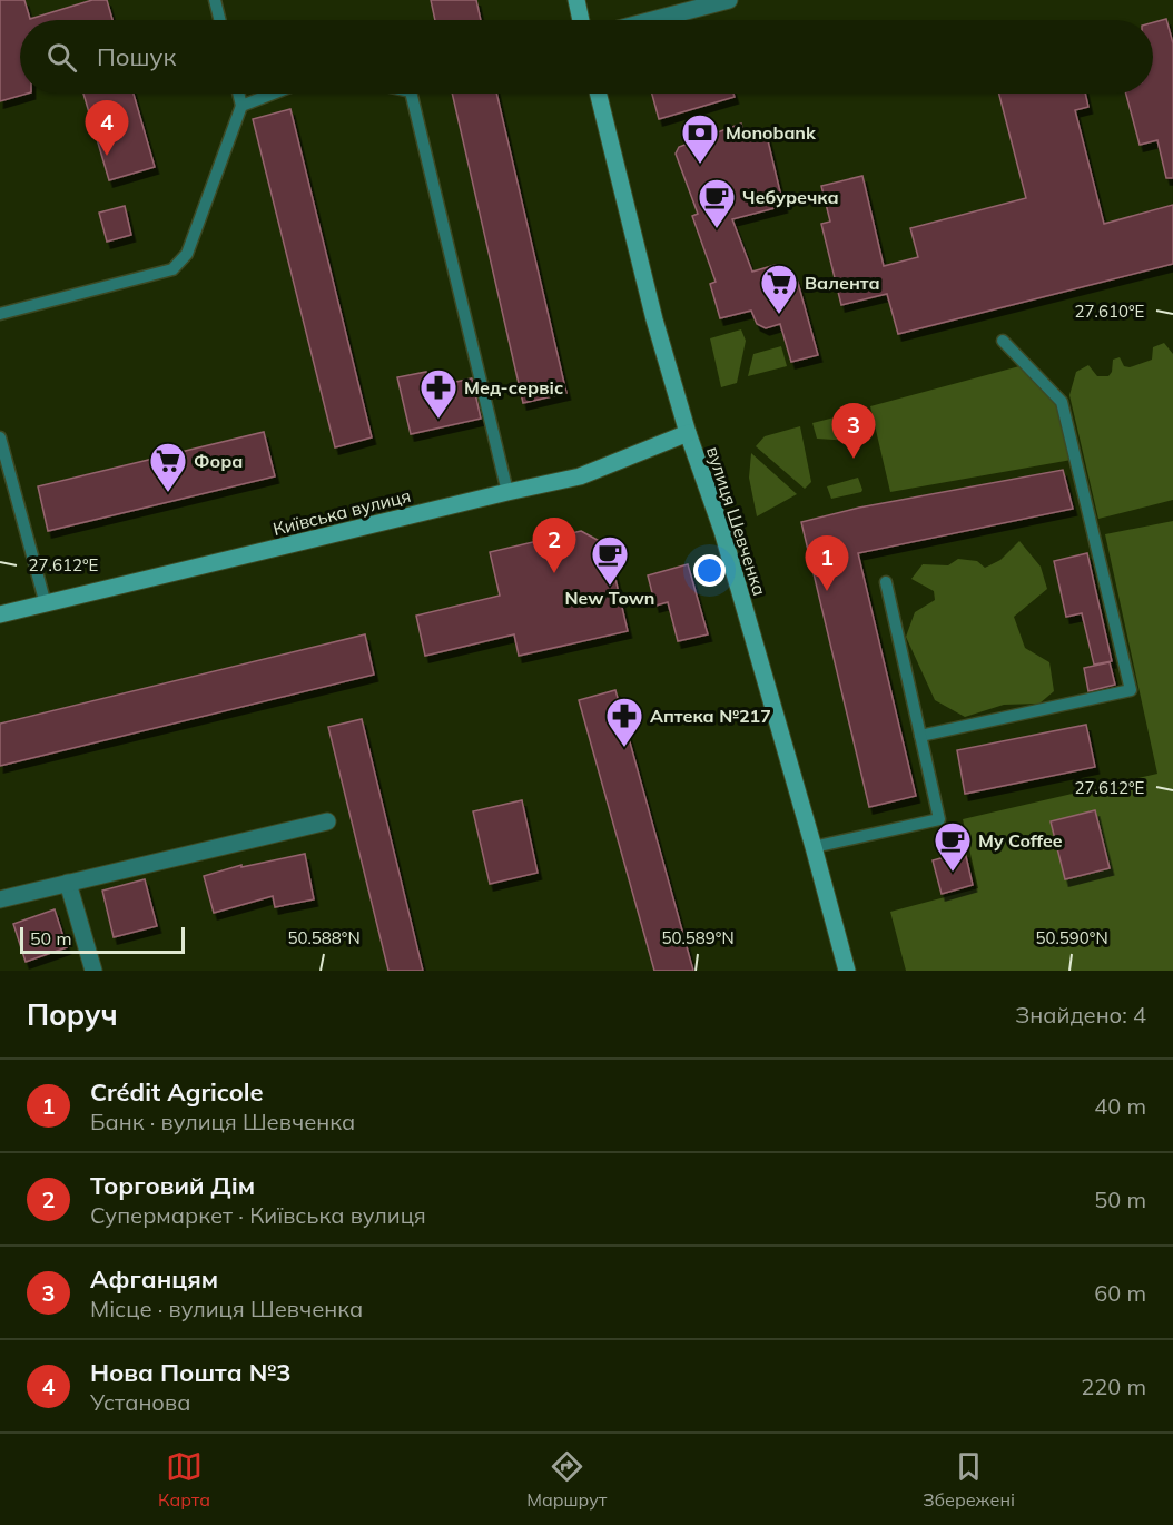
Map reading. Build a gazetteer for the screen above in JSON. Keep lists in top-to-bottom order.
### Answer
{
  "streets": {
    "main road": ["Київська вулиця", "вулиця Шевченка"]
  },
  "crossings": [
    ["Київська вулиця", "вулиця Шевченка"]
  ],
  "places": {
    "bank": ["Monobank"],
    "cafe": ["Чебуречка", "New Town", "My Coffee"],
    "supermarket": ["Валента", "Фора"],
    "pharmacy": ["Мед-сервіс", "Аптека №217"]
  },
  "scale_bar": "50 m",
  "page": {
    "search": "Пошук",
    "pins": [
      "4",
      "3",
      "2",
      "1"
    ],
    "scale": "50 m",
    "heading": ["Поруч", "Знайдено: 4"],
    "list": [
      {
        "mark": "1",
        "name": "Crédit Agricole",
        "note": "Банк · вулиця Шевченка",
        "value": "40 m"
      },
      {
        "mark": "2",
        "name": "Торговий Дім",
        "note": "Супермаркет · Київська вулиця",
        "value": "50 m"
      },
      {
        "mark": "3",
        "name": "Афганцям",
        "note": "Місце · вулиця Шевченка",
        "value": "60 m"
      },
      {
        "mark": "4",
        "name": "Нова Пошта №3",
        "note": "Установа",
        "value": "220 m"
      }
    ],
    "nav": ["Карта", "Маршрут", "Збережені"]
  },
  "coordinates": [
    "27.610°E",
    "27.612°E",
    "50.588°N",
    "50.589°N",
    "50.590°N"
  ]
}
